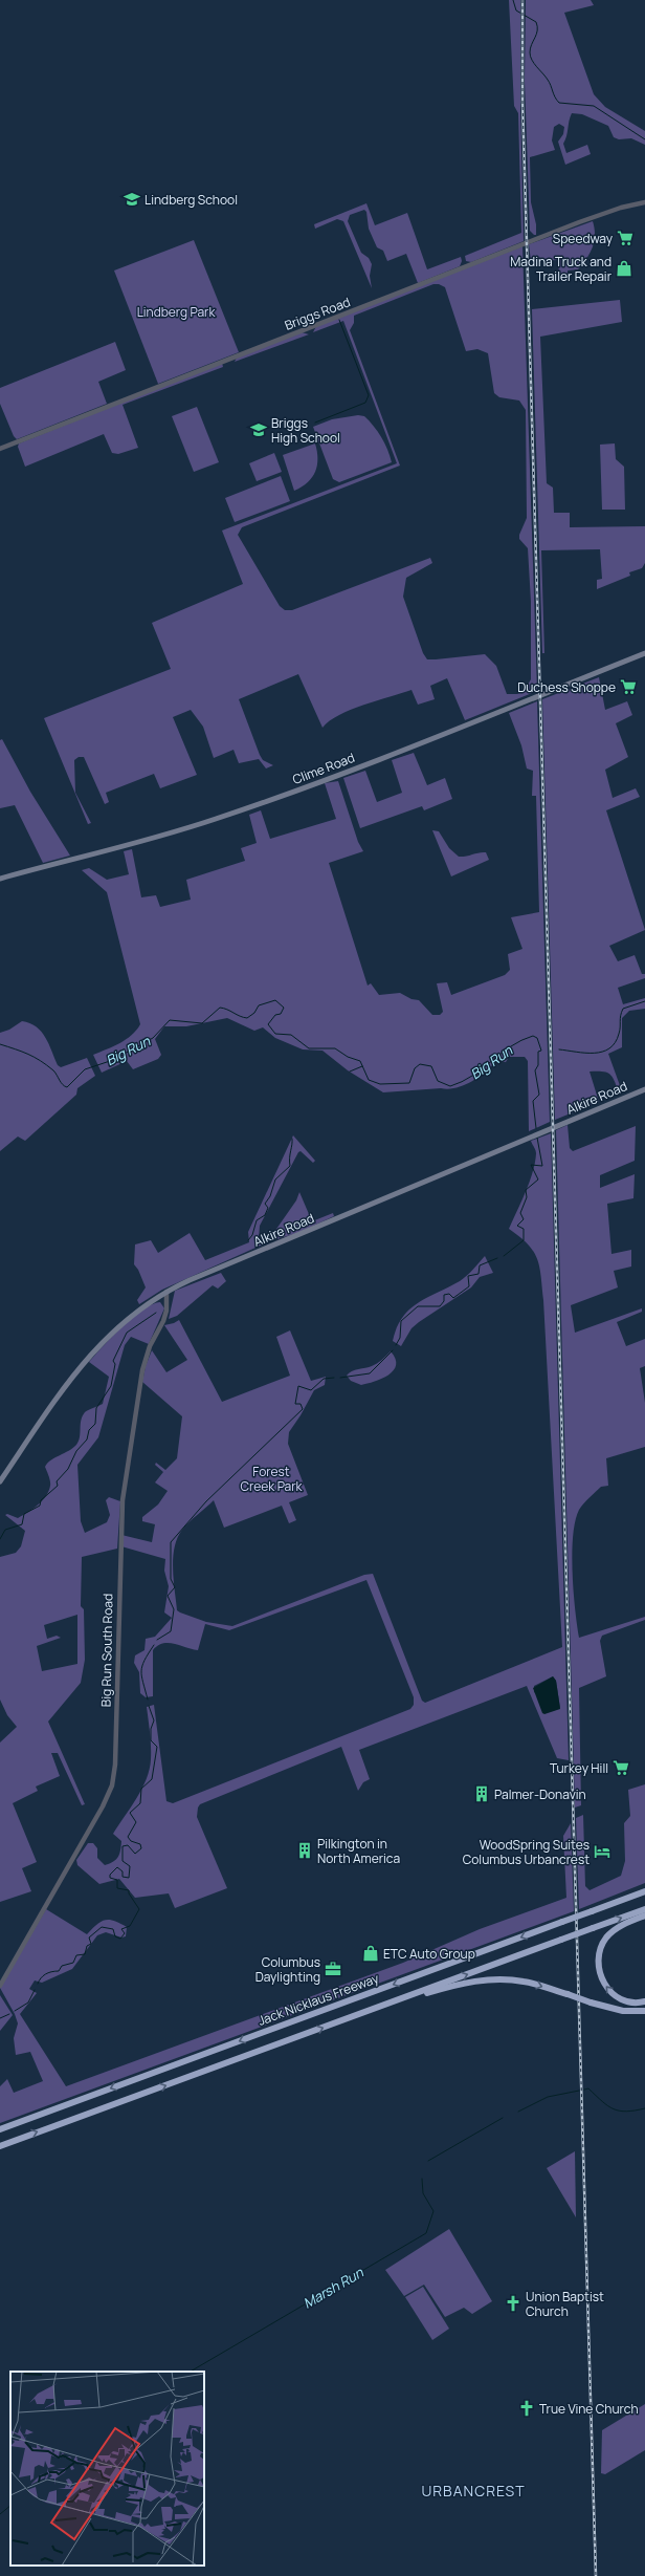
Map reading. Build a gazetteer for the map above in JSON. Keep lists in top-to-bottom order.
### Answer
{
  "streets": {
    "highway": ["Jack Nicklaus Freeway"],
    "main road": ["Clime Road", "Alkire Road"],
    "street": ["Briggs Road", "Big Run South Road"]
  },
  "crossings": [
    ["Alkire Road", "Big Run South Road"]
  ],
  "districts": ["URBANCREST"],
  "water": ["Big Run", "Marsh Run"],
  "parks": ["Lindberg Park", "Forest Creek Park"],
  "places": {
    "school or university": ["Lindberg School", "Briggs High School"],
    "supermarket": ["Speedway", "Duchess Shoppe", "Turkey Hill"],
    "shop": ["Madina Truck and Trailer Repair", "ETC Auto Group"],
    "building": ["Palmer-Donavin", "Pilkington in North America"],
    "hotel": ["WoodSpring Suites Columbus Urbancrest"],
    "office": ["Columbus Daylighting"],
    "church": ["Union Baptist Church", "True Vine Church"]
  }
}
